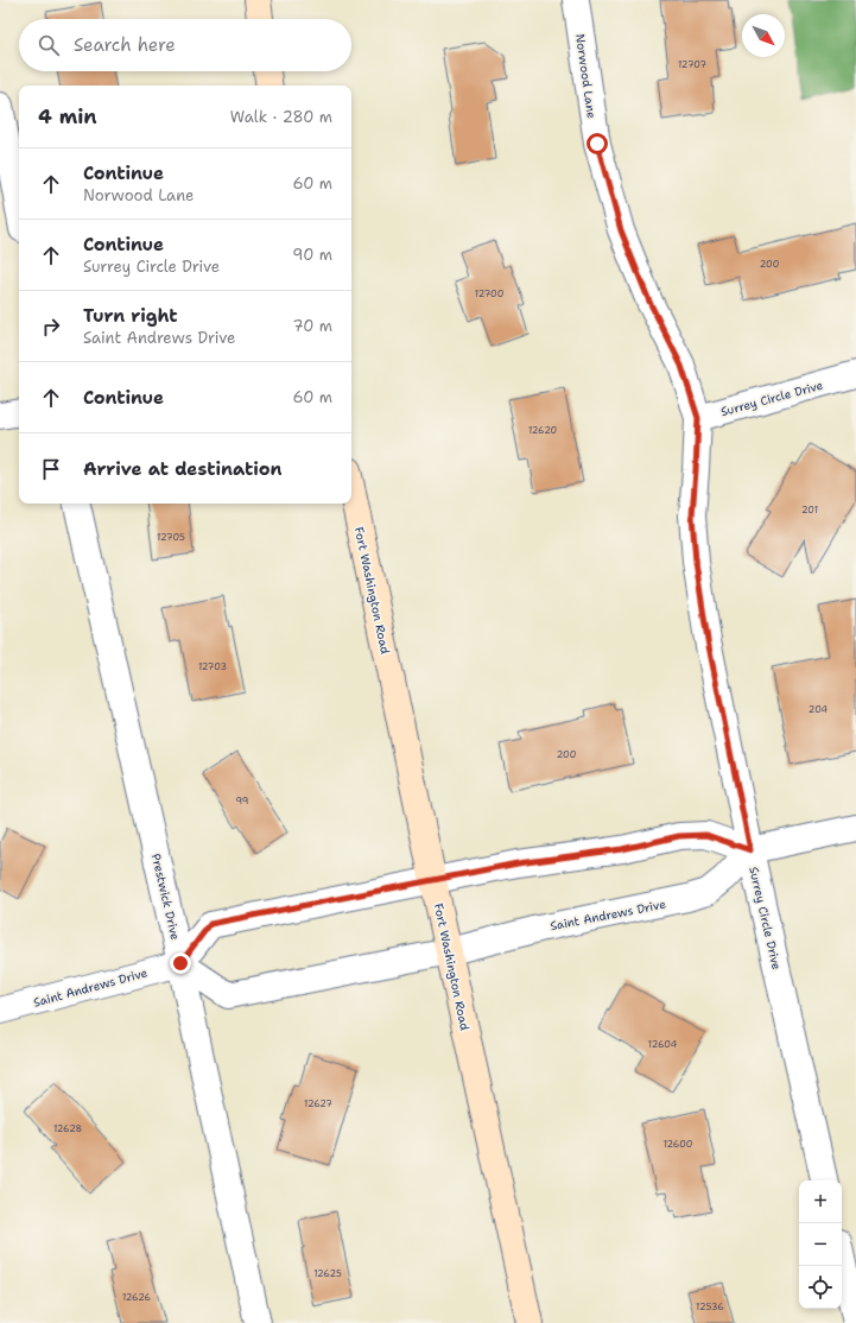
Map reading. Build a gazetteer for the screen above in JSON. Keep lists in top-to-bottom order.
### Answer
{
  "streets": {
    "main road": ["Fort Washington Road"],
    "street": [
      "Norwood Lane",
      "Surrey Circle Drive",
      "Prestwick Drive",
      "Saint Andrews Drive"
    ]
  },
  "crossings": [
    ["Norwood Lane", "Surrey Circle Drive"],
    ["Surrey Circle Drive", "Saint Andrews Drive"],
    ["Fort Washington Road", "Saint Andrews Drive"],
    ["Prestwick Drive", "Saint Andrews Drive"]
  ],
  "house_numbers": [
    "12707",
    "200",
    "12700",
    "12620",
    "201",
    "12705",
    "12703",
    "204",
    "200",
    "99",
    "12604",
    "12627",
    "12628",
    "12600",
    "12625",
    "12626",
    "12536"
  ],
  "north": "bottom right",
  "page": {
    "search": "Search here",
    "heading": ["4 min", "Walk · 280 m"],
    "list": [
      ["Continue", "Norwood Lane", "60 m"],
      ["Continue", "Surrey Circle Drive", "90 m"],
      ["Turn right", "Saint Andrews Drive", "70 m"],
      ["Continue", "60 m"],
      "Arrive at destination"
    ],
    "map_buttons": ["+", "−"]
  }
}
